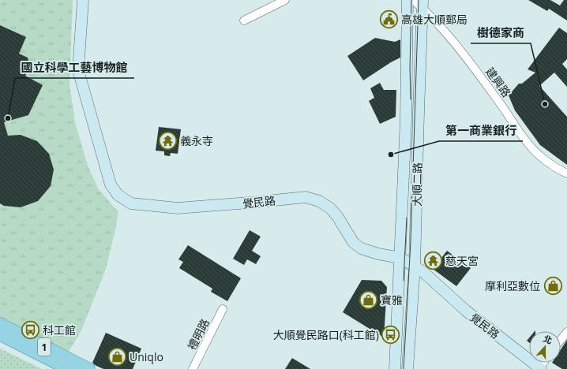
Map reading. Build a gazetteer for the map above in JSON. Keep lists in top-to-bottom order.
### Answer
{
  "streets": {
    "main road": ["1"],
    "street": [
      "建興路",
      "大順二路",
      "覺民路",
      "禮明路"
    ]
  },
  "crossings": [
    ["建興路", "大順二路"],
    ["大順二路", "覺民路"]
  ],
  "places": {
    "public building": ["高雄大順郵局"],
    "other": ["樹德家商", "國立科學工藝博物館", "第一商業銀行"],
    "temple": ["義永寺", "慈天宮"],
    "shop": ["摩利亞數位", "寶雅", "Uniqlo"],
    "bus stop": ["科工館", "大順覺民路口(科工館)"]
  },
  "north": "top"
}
